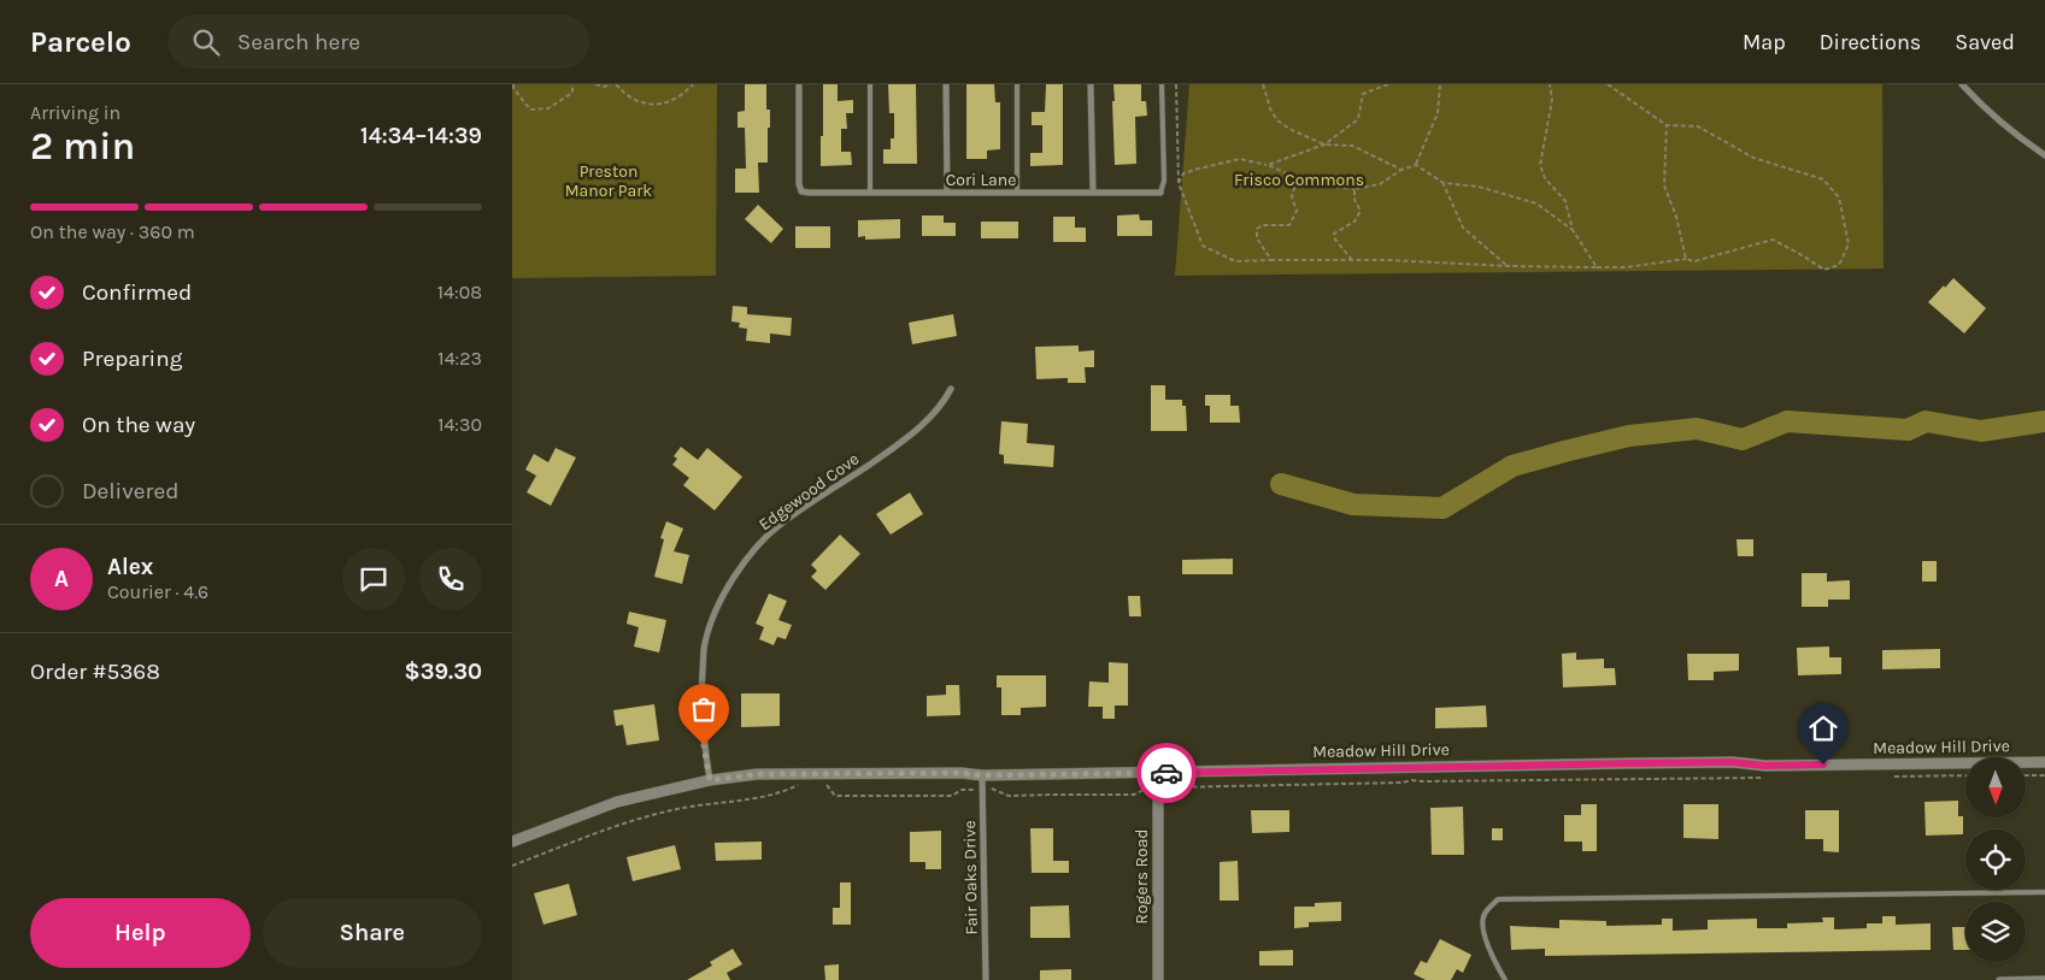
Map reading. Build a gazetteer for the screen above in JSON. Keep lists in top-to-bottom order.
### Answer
{
  "streets": {
    "street": [
      "Cori Lane",
      "Edgewood Cove",
      "Meadow Hill Drive",
      "Rogers Road",
      "Fair Oaks Drive"
    ]
  },
  "crossings": [
    ["Edgewood Cove", "Meadow Hill Drive"],
    ["Meadow Hill Drive", "Rogers Road"],
    ["Meadow Hill Drive", "Fair Oaks Drive"]
  ],
  "parks": ["Preston Manor Park", "Frisco Commons"],
  "north": "bottom",
  "page": {
    "header": "Parcelo",
    "search": "Search here",
    "nav": ["Map", "Directions", "Saved"],
    "heading": ["2 min", "Arriving in", "14:34–14:39"],
    "panel": [
      "Alex",
      "Courier · 4.6",
      "Order #5368",
      "$39.30"
    ],
    "bar": "On the way · 360 m",
    "list": [
      ["Confirmed", "14:08"],
      ["Preparing", "14:23"],
      ["On the way", "14:30"],
      "Delivered"
    ],
    "round": "A",
    "buttons": ["Help", "Share"]
  }
}
